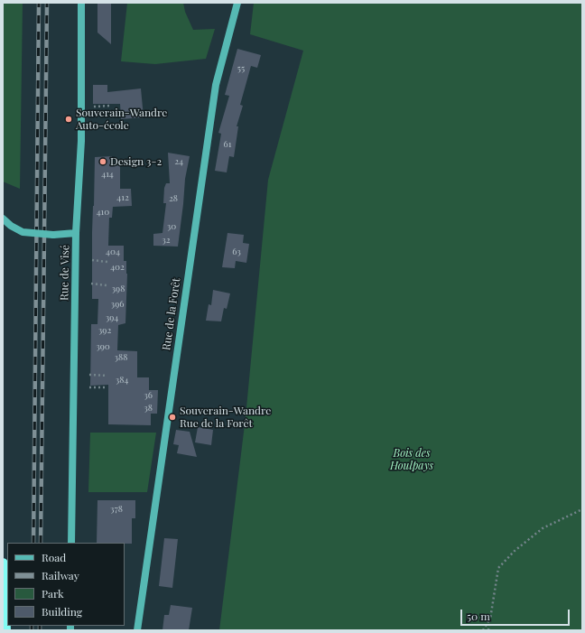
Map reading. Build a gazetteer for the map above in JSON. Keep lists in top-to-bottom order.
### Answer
{
  "streets": {
    "main road": ["Rue de Visé", "Rue de la Forêt"]
  },
  "parks": ["Bois des Houlpays"],
  "places": ["Souverain-Wandre Auto-école", "Design 3-2", "Souverain-Wandre Rue de la Forêt"],
  "house_numbers": [
    "55",
    "61",
    "24",
    "414",
    "412",
    "28",
    "410",
    "30",
    "32",
    "404",
    "63",
    "402",
    "398",
    "396",
    "394",
    "392",
    "390",
    "388",
    "384",
    "36",
    "38",
    "378"
  ],
  "legend": [
    "Road",
    "Railway",
    "Park",
    "Building"
  ],
  "scale_bar": "50 m"
}
